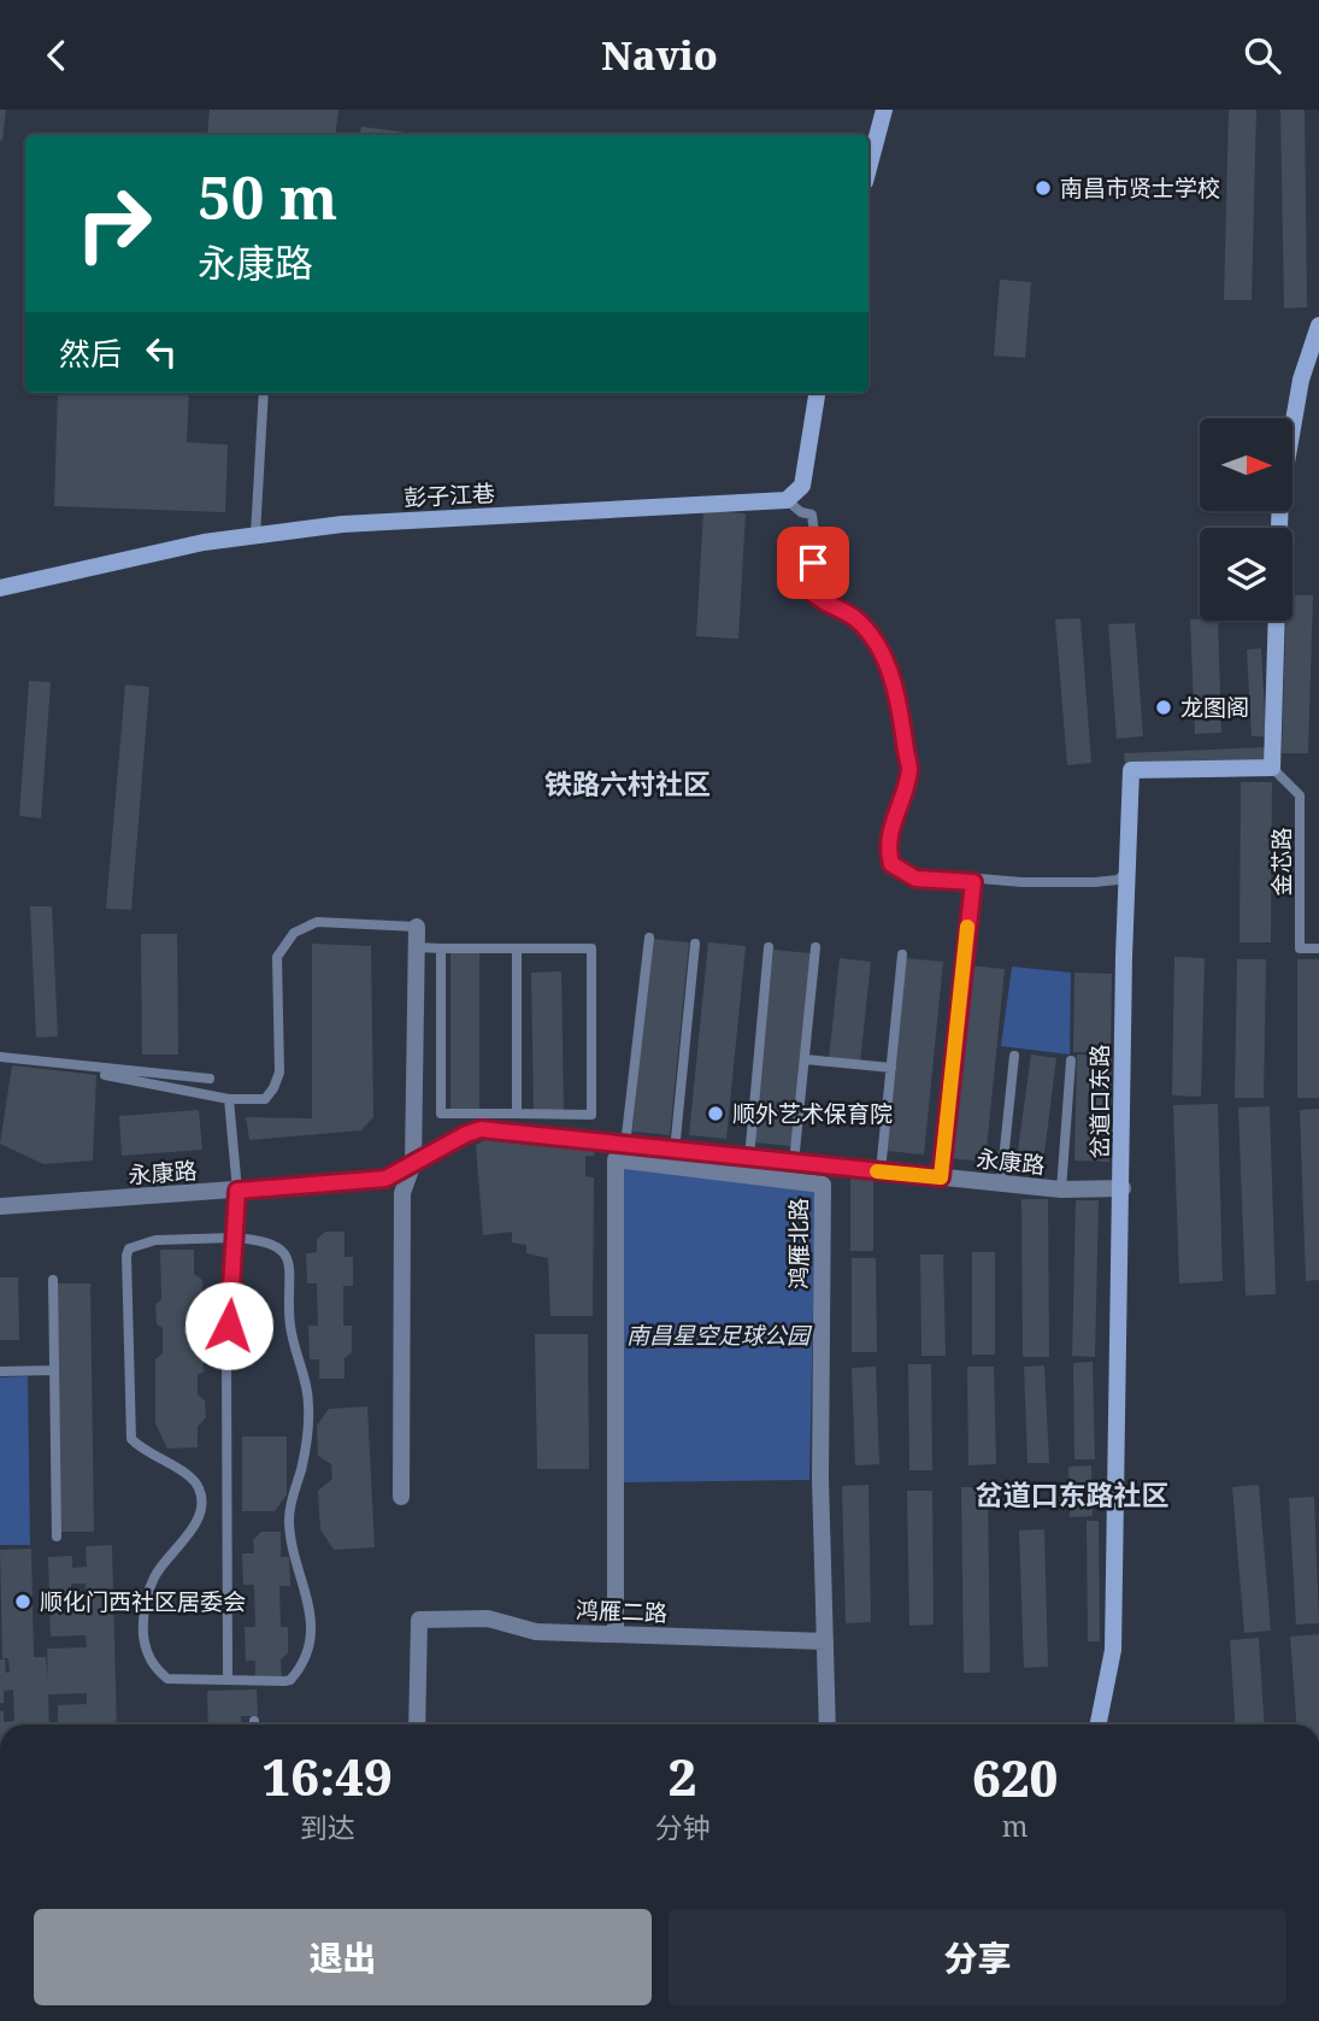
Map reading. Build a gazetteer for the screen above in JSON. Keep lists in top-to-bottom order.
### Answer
{
  "streets": {
    "street": [
      "彭子江巷",
      "岔道口东路",
      "永康路",
      "鸿雁北路",
      "鸿雁二路"
    ],
    "lane": ["金芯路"]
  },
  "crossings": [
    ["金芯路", "岔道口东路"],
    ["岔道口东路", "永康路"],
    ["鸿雁北路", "鸿雁二路"]
  ],
  "districts": ["铁路六村社区", "岔道口东路社区"],
  "parks": ["南昌星空足球公园"],
  "places": [
    "南昌市贤士学校",
    "龙图阁",
    "顺外艺术保育院",
    "顺化门西社区居委会"
  ],
  "north": "right",
  "page": {
    "header": "Navio",
    "turn": ["50 m", "永康路"],
    "then": "然后",
    "eta": [
      "16:49",
      "到达",
      "2",
      "分钟",
      "620",
      "m"
    ],
    "buttons": ["退出", "分享"]
  }
}
